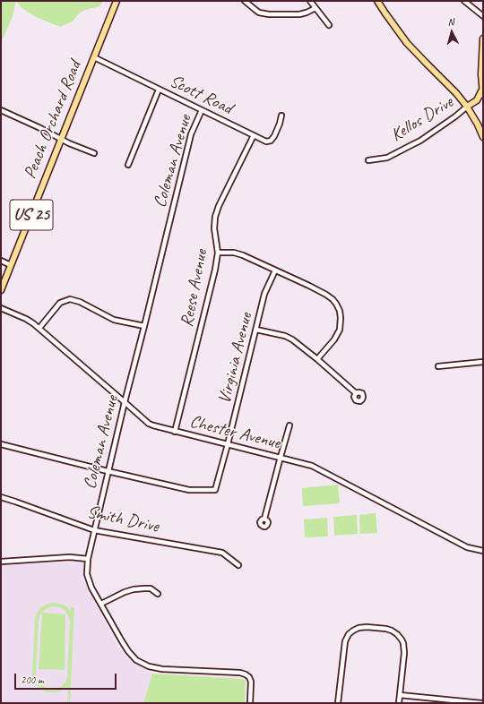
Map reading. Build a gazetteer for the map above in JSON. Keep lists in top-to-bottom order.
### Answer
{
  "streets": {
    "main road": ["Kellos Drive", "Peach Orchard Road", "US 25"],
    "street": [
      "Scott Road",
      "Coleman Avenue",
      "Reese Avenue",
      "Virginia Avenue",
      "Chester Avenue",
      "Smith Drive"
    ]
  },
  "crossings": [
    ["Scott Road", "Peach Orchard Road"],
    ["Scott Road", "Coleman Avenue"],
    ["Scott Road", "Reese Avenue"],
    ["Coleman Avenue", "Virginia Avenue"],
    ["Coleman Avenue", "Chester Avenue"],
    ["Coleman Avenue", "Smith Drive"],
    ["Reese Avenue", "Chester Avenue"],
    ["Virginia Avenue", "Chester Avenue"]
  ],
  "scale_bar": "200 m",
  "north": "top"
}
